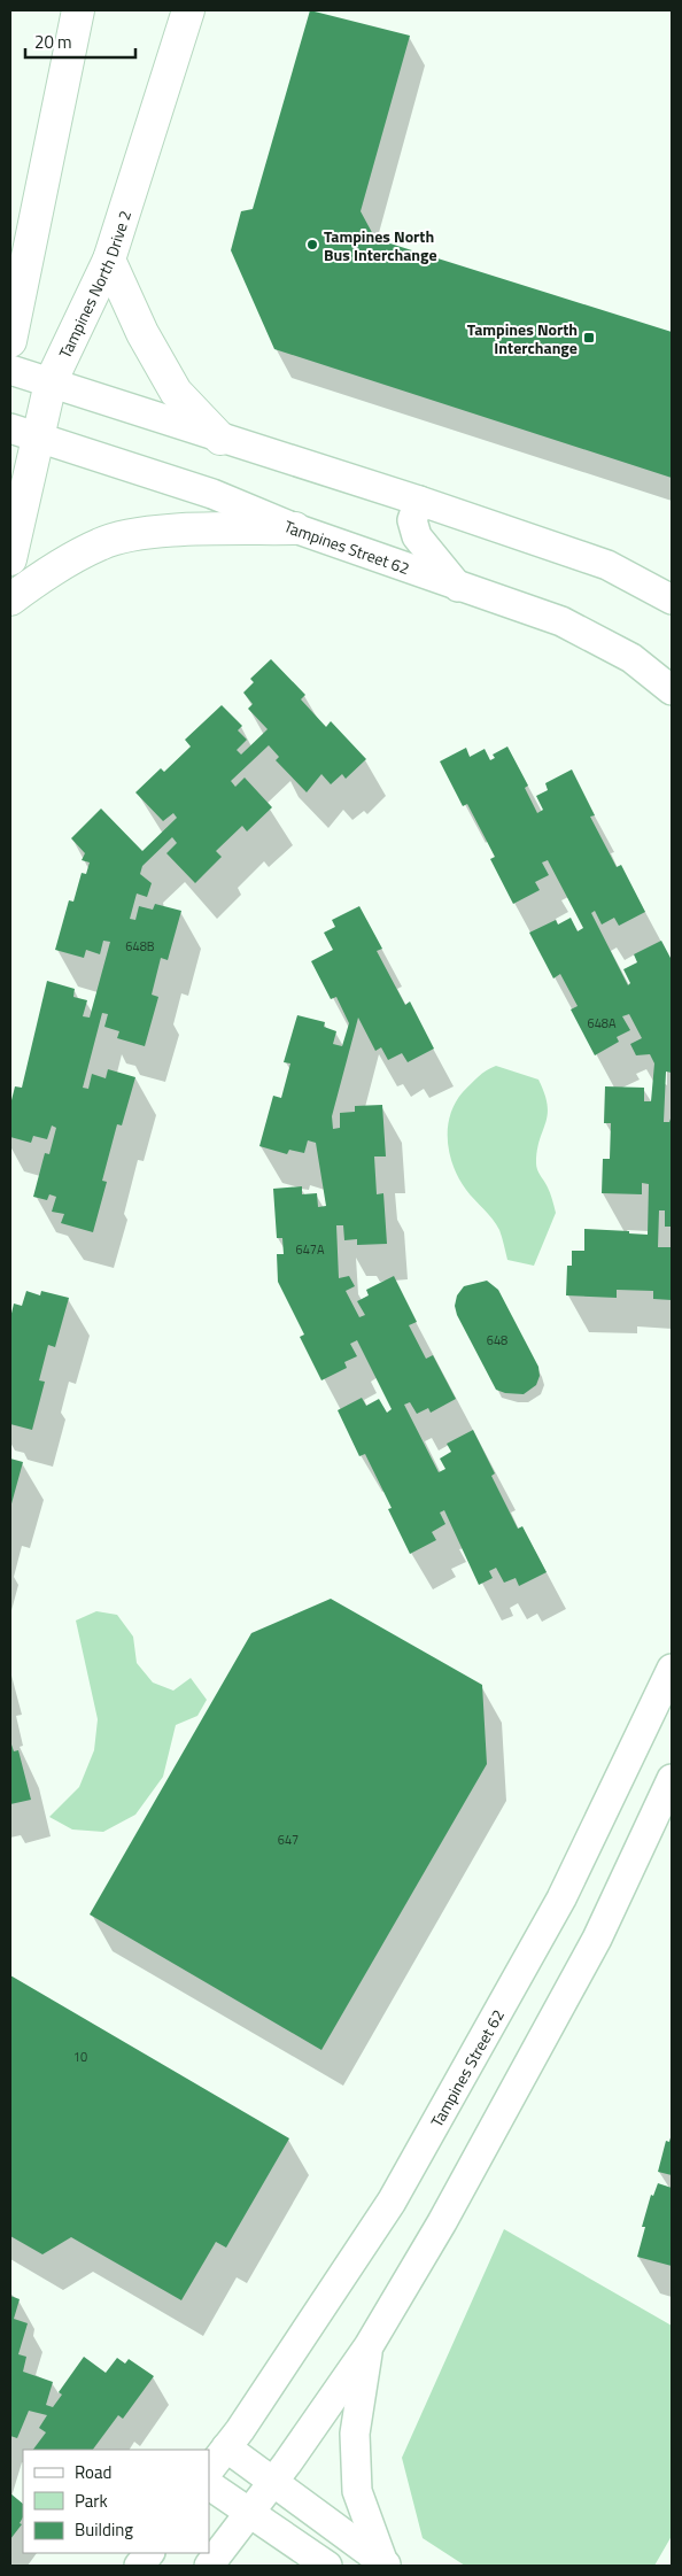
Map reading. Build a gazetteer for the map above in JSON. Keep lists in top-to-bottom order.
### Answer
{
  "streets": {
    "street": ["Tampines North Drive 2", "Tampines Street 62"]
  },
  "crossings": [
    ["Tampines North Drive 2", "Tampines Street 62"]
  ],
  "places": {
    "other": ["Tampines North Bus Interchange"],
    "transit": ["Tampines North Interchange"]
  },
  "house_numbers": [
    "648B",
    "648A",
    "647A",
    "648",
    "647",
    "10"
  ],
  "legend": ["Road", "Park", "Building"],
  "scale_bar": "20 m"
}
